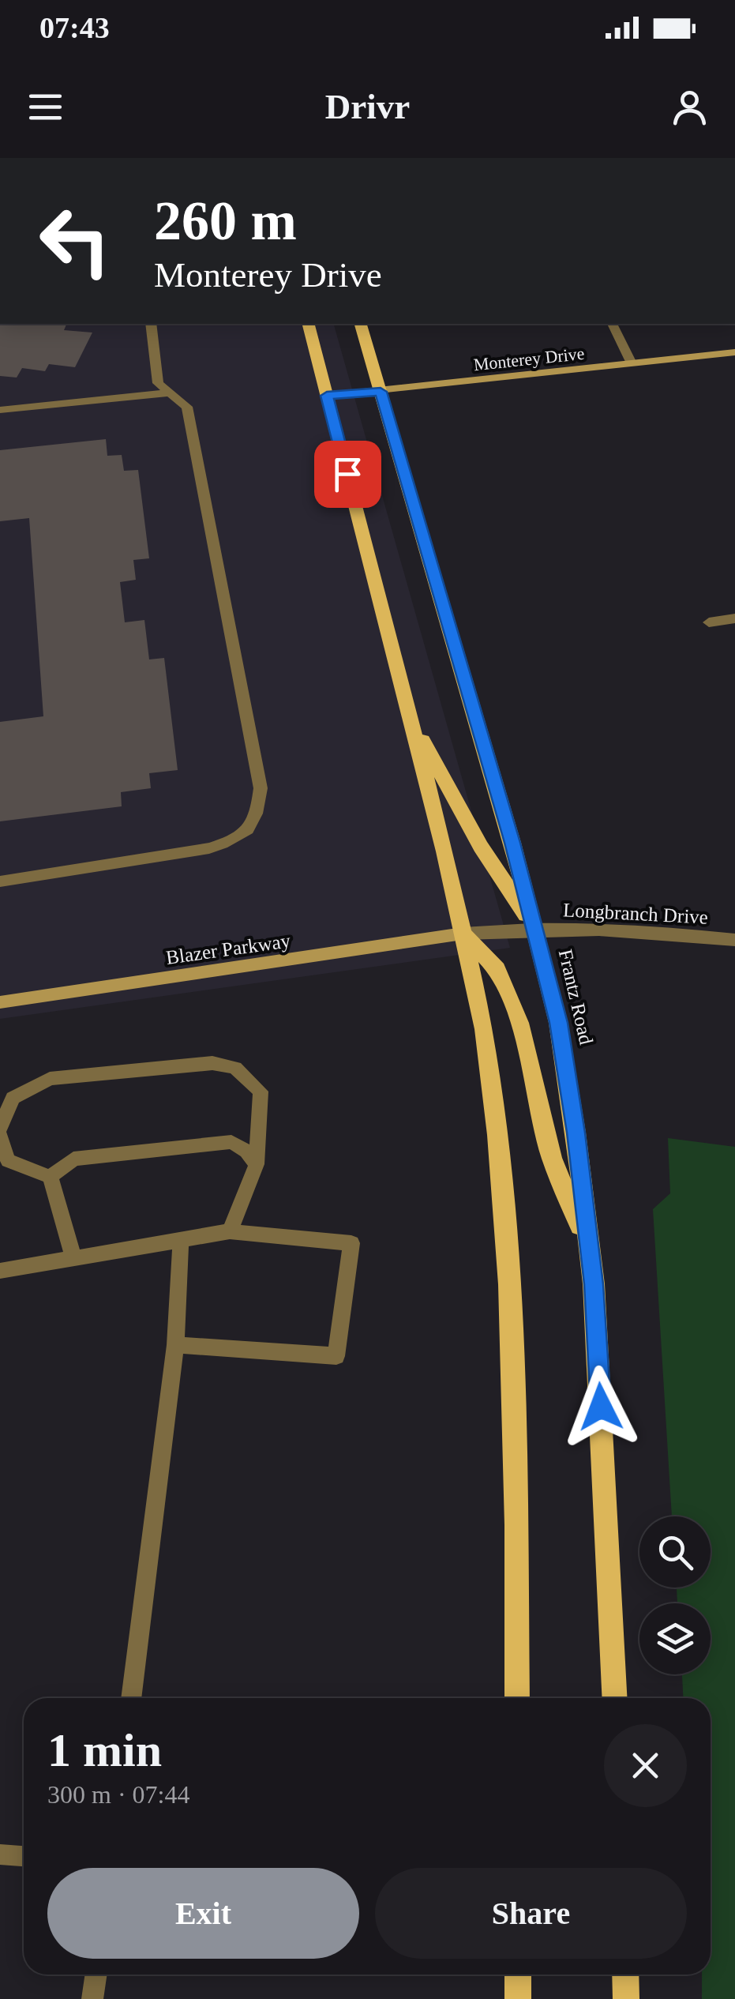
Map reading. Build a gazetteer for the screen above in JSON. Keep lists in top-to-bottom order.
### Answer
{
  "streets": {
    "main road": ["Frantz Road"],
    "street": ["Monterey Drive", "Longbranch Drive", "Blazer Parkway"]
  },
  "crossings": [
    ["Monterey Drive", "Frantz Road"],
    ["Longbranch Drive", "Blazer Parkway"],
    ["Longbranch Drive", "Frantz Road"]
  ],
  "page": {
    "status": "07:43",
    "header": "Drivr",
    "turn": ["260 m", "Monterey Drive"],
    "heading": ["1 min", "300 m · 07:44"],
    "buttons": ["Exit", "Share"]
  }
}
